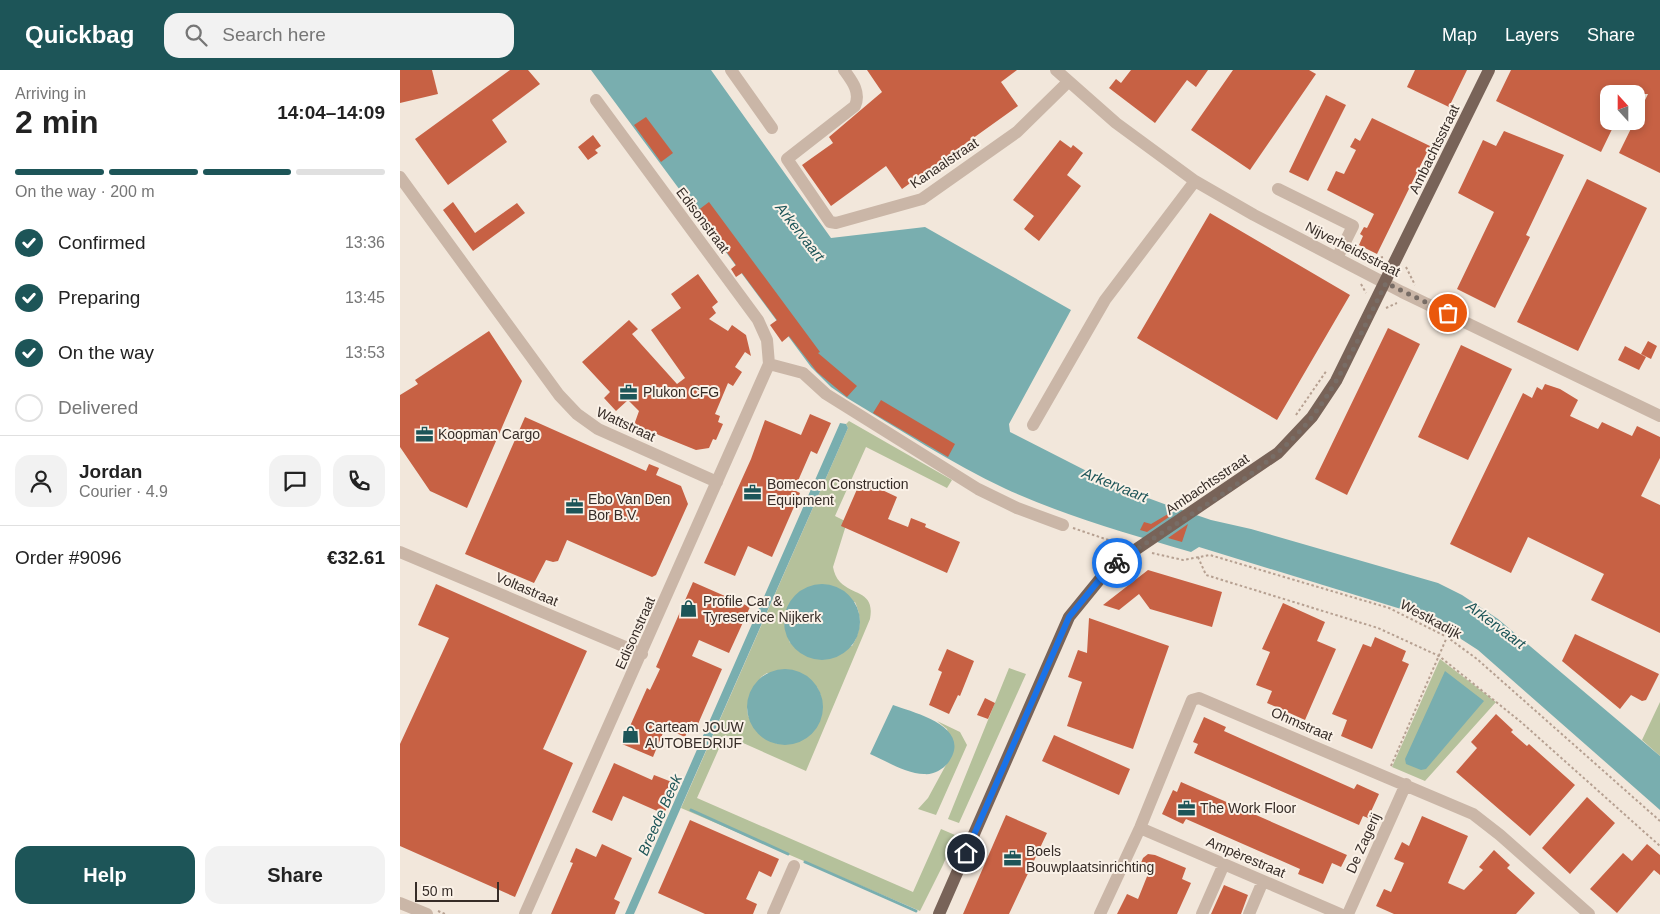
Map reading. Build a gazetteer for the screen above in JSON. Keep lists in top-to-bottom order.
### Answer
{
  "streets": {
    "main road": ["Ambachtsstraat"],
    "street": [
      "Kanaalstraat",
      "Edisonstraat",
      "Nijverheidsstraat",
      "Wattstraat",
      "Voltastraat",
      "Ohmstraat",
      "De Zagerij",
      "Ampèrestraat"
    ],
    "path": ["Westkadijk"]
  },
  "crossings": [
    ["Ambachtsstraat", "Nijverheidsstraat"],
    ["Ambachtsstraat", "Westkadijk"],
    ["Kanaalstraat", "Nijverheidsstraat"],
    ["Edisonstraat", "Wattstraat"],
    ["Edisonstraat", "Voltastraat"],
    ["Ohmstraat", "De Zagerij"],
    ["Ohmstraat", "Ampèrestraat"]
  ],
  "water": ["Arkervaart", "Breede Beek"],
  "places": {
    "office": [
      "Plukon CFG",
      "Koopman Cargo",
      "Bomecon Construction Equipment",
      "Ebo Van Den Bor B.V.",
      "The Work Floor",
      "Boels Bouwplaatsinrichting"
    ],
    "shop": ["Profile Car & Tyreservice Nijkerk", "Carteam JOUW AUTOBEDRIJF"]
  },
  "scale_bar": "50 m",
  "north": "top",
  "page": {
    "header": "Quickbag",
    "search": "Search here",
    "nav": ["Map", "Layers", "Share"],
    "heading": ["2 min", "Arriving in", "14:04–14:09"],
    "panel": [
      "Jordan",
      "Courier · 4.9",
      "Order #9096",
      "€32.61"
    ],
    "bar": "On the way · 200 m",
    "list": [
      ["Confirmed", "13:36"],
      ["Preparing", "13:45"],
      ["On the way", "13:53"],
      "Delivered"
    ],
    "buttons": ["Help", "Share"],
    "scale": "50 m"
  }
}
